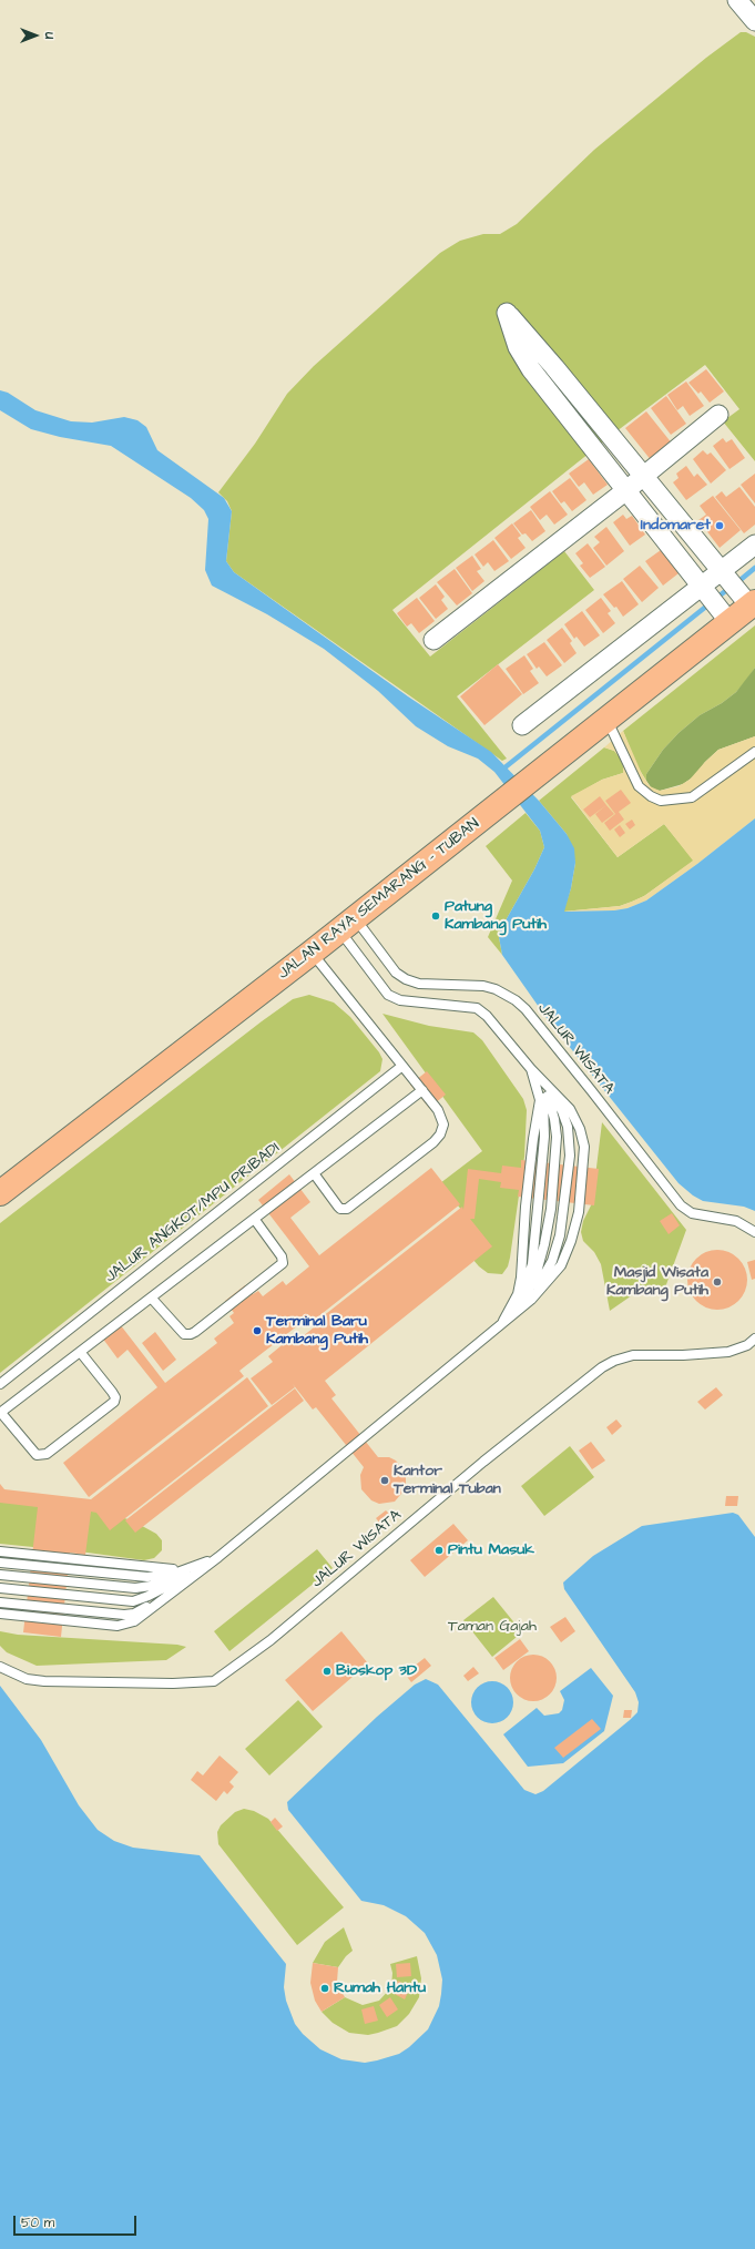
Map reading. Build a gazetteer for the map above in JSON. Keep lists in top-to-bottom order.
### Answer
{
  "streets": {
    "highway": ["JALAN RAYA SEMARANG - TUBAN"],
    "lane": ["JALUR WISATA", "JALUR ANGKOT/MPU PRIBADI"]
  },
  "crossings": [
    ["JALAN RAYA SEMARANG - TUBAN", "JALUR WISATA"]
  ],
  "parks": ["Taman Gajah"],
  "places": [
    "Indomaret",
    "Patung Kambang Putih",
    "Masjid Wisata Kambang Putih",
    "Terminal Baru Kambang Putih",
    "Kantor Terminal Tuban",
    "Pintu Masuk",
    "Bioskop 3D",
    "Rumah Hantu"
  ],
  "scale_bar": "50 m",
  "north": "right"
}
